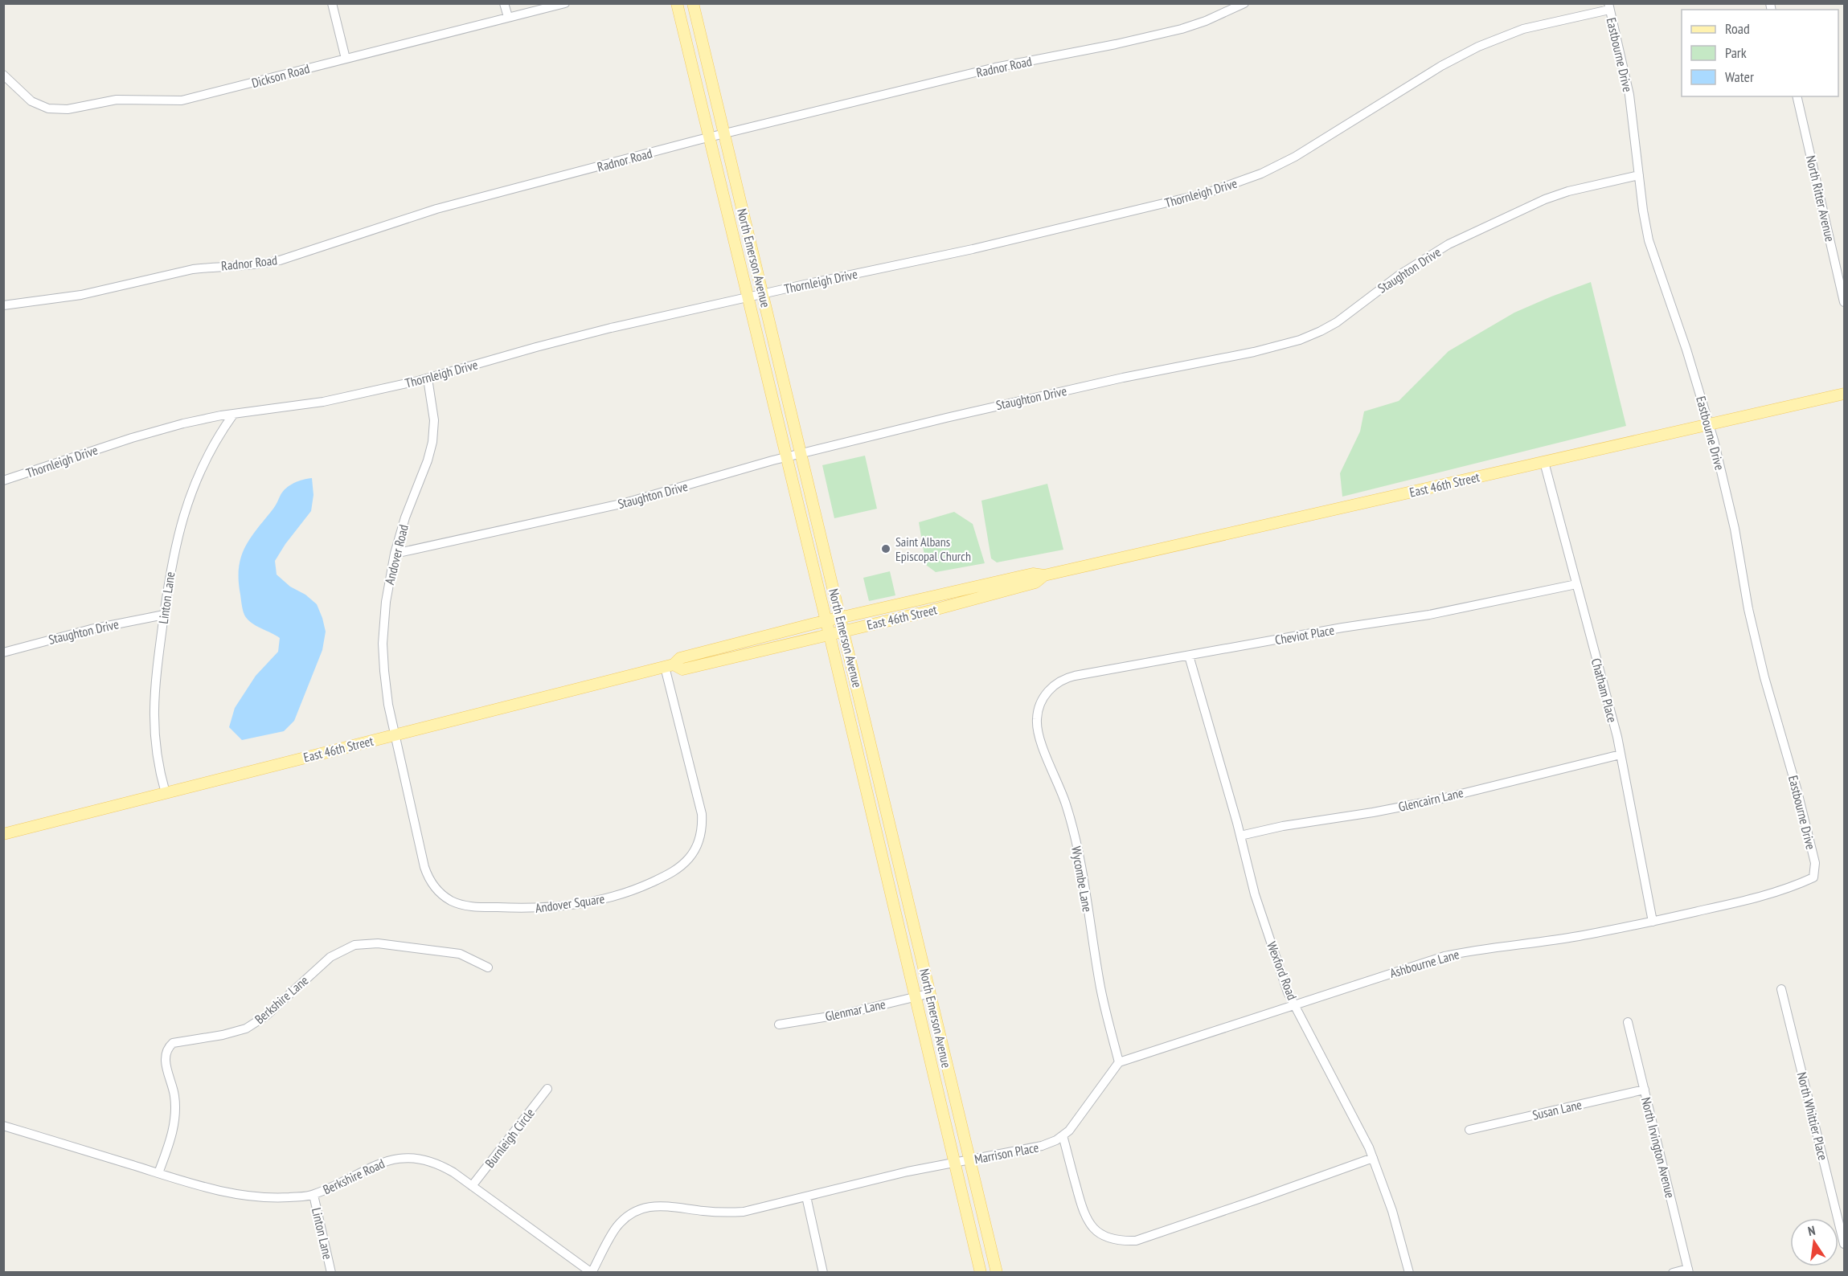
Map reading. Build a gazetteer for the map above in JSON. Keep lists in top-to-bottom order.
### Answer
{
  "streets": {
    "main road": ["North Emerson Avenue", "East 46th Street"],
    "street": [
      "Eastbourne Drive",
      "Radnor Road",
      "Dickson Road",
      "Thornleigh Drive",
      "North Ritter Avenue",
      "Staughton Drive",
      "Andover Road",
      "Linton Lane",
      "Cheviot Place",
      "Chatham Place",
      "Glencairn Lane",
      "Wycombe Lane",
      "Andover Square",
      "Ashbourne Lane",
      "Wexford Road",
      "Berkshire Lane",
      "Glenmar Lane",
      "Susan Lane",
      "North Whittier Place",
      "Burnleigh Circle",
      "North Irvington Avenue",
      "Marrison Place",
      "Berkshire Road"
    ]
  },
  "crossings": [
    ["Eastbourne Drive", "Thornleigh Drive"],
    ["Eastbourne Drive", "Staughton Drive"],
    ["Eastbourne Drive", "East 46th Street"],
    ["Eastbourne Drive", "Ashbourne Lane"],
    ["Radnor Road", "North Emerson Avenue"],
    ["Thornleigh Drive", "North Emerson Avenue"],
    ["Thornleigh Drive", "Andover Road"],
    ["Thornleigh Drive", "Linton Lane"],
    ["North Emerson Avenue", "Staughton Drive"],
    ["North Emerson Avenue", "East 46th Street"],
    ["North Emerson Avenue", "Glenmar Lane"],
    ["North Emerson Avenue", "Marrison Place"],
    ["Staughton Drive", "Andover Road"],
    ["Staughton Drive", "Linton Lane"],
    ["East 46th Street", "Andover Road"],
    ["East 46th Street", "Linton Lane"],
    ["East 46th Street", "Chatham Place"],
    ["East 46th Street", "Andover Square"],
    ["Andover Road", "Andover Square"],
    ["Linton Lane", "Berkshire Road"],
    ["Cheviot Place", "Chatham Place"],
    ["Cheviot Place", "Wycombe Lane"],
    ["Cheviot Place", "Wexford Road"],
    ["Chatham Place", "Glencairn Lane"],
    ["Chatham Place", "Ashbourne Lane"],
    ["Glencairn Lane", "Wexford Road"],
    ["Wycombe Lane", "Ashbourne Lane"],
    ["Ashbourne Lane", "Wexford Road"],
    ["Berkshire Lane", "Berkshire Road"],
    ["Susan Lane", "North Irvington Avenue"],
    ["Burnleigh Circle", "Berkshire Road"],
    ["Marrison Place", "Berkshire Road"]
  ],
  "places": ["Saint Albans Episcopal Church"],
  "legend": ["Road", "Park", "Water"],
  "north": "top"
}
